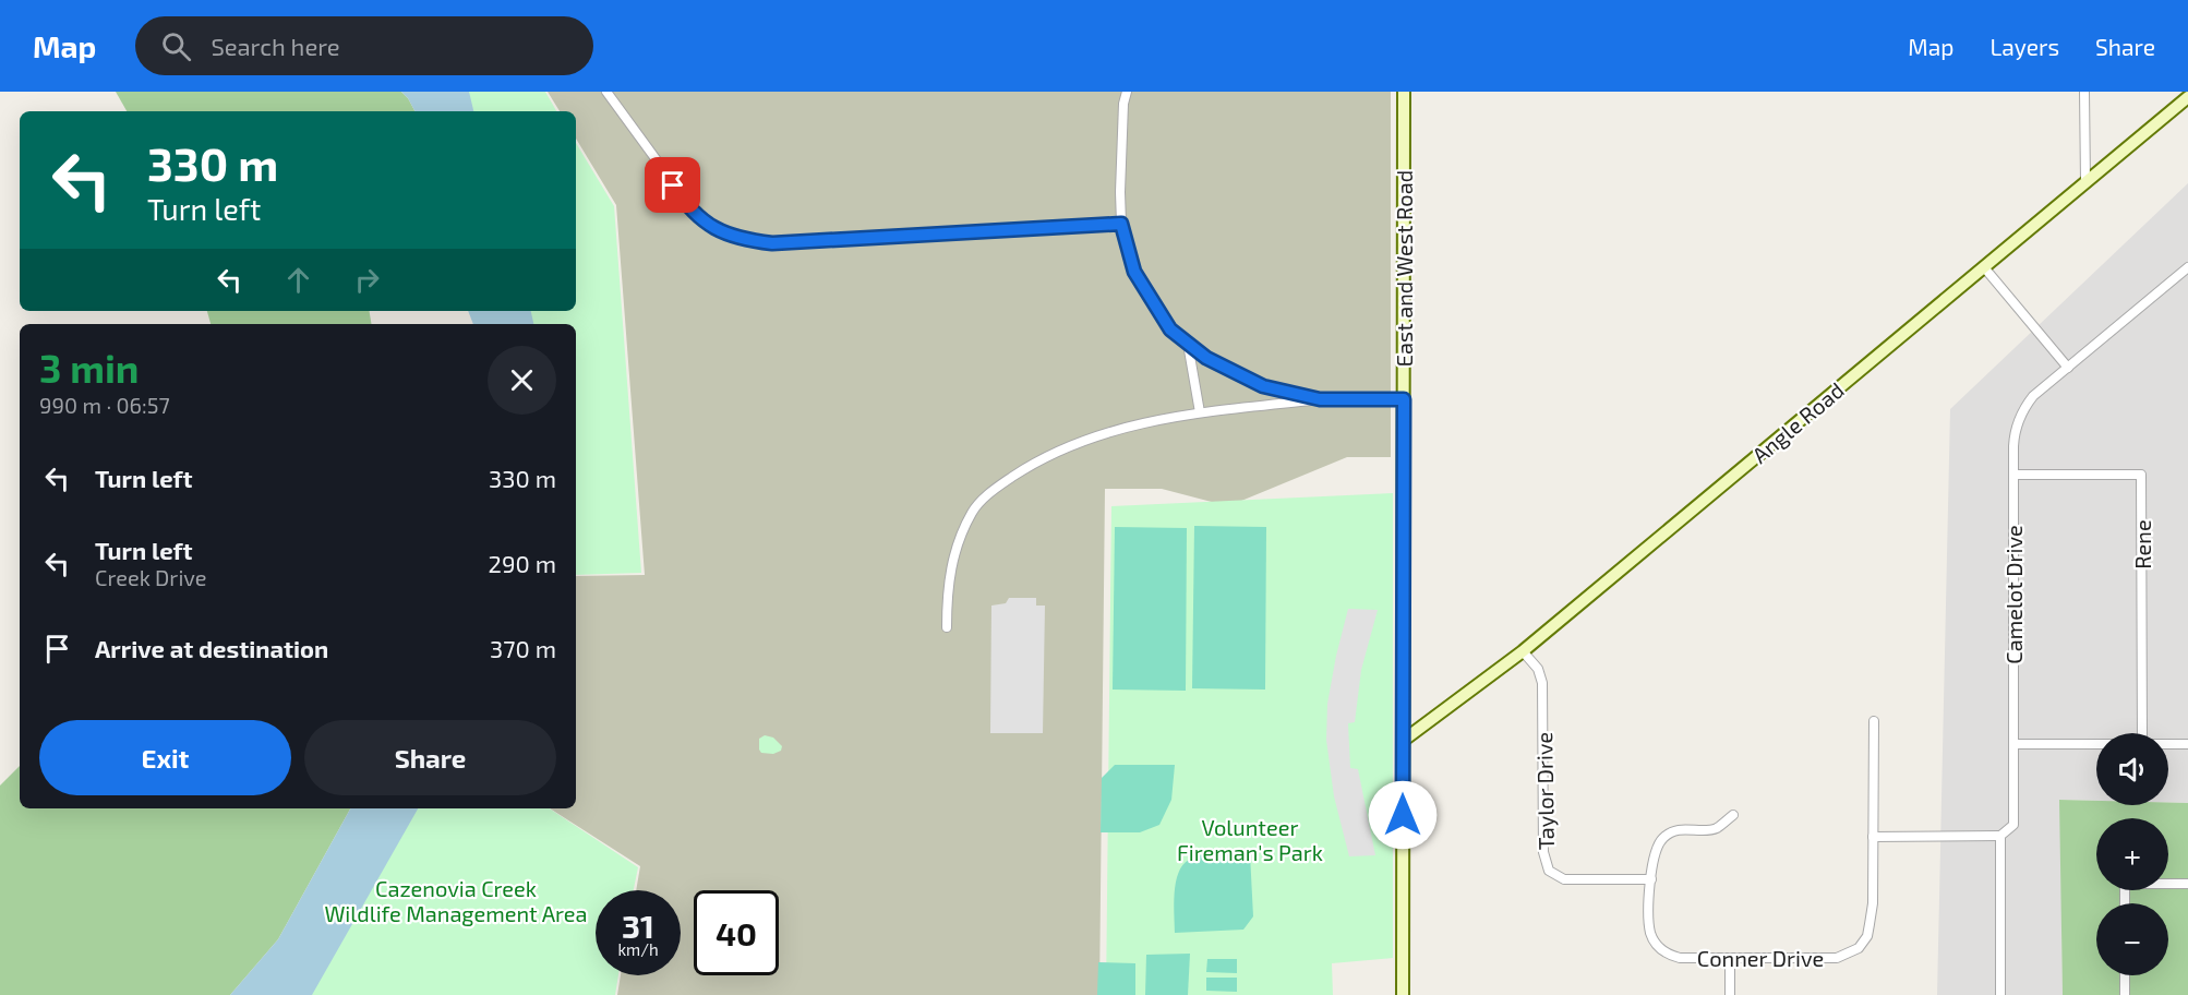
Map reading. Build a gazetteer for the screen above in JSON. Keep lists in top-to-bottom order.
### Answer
{
  "streets": {
    "street": [
      "East and West Road",
      "Angle Road",
      "Rene",
      "Camelot Drive",
      "Taylor Drive",
      "Conner Drive"
    ]
  },
  "crossings": [
    ["East and West Road", "Angle Road"],
    ["Angle Road", "Taylor Drive"],
    ["Rene", "Camelot Drive"],
    ["Taylor Drive", "Conner Drive"]
  ],
  "parks": ["Volunteer Fireman's Park", "Cazenovia Creek Wildlife Management Area"],
  "page": {
    "header": "Map",
    "search": "Search here",
    "nav": ["Map", "Layers", "Share"],
    "turn": ["330 m", "Turn left"],
    "heading": ["3 min", "990 m · 06:57"],
    "list": [
      {
        "name": "Turn left",
        "value": "330 m"
      },
      {
        "name": "Turn left",
        "note": "Creek Drive",
        "value": "290 m"
      },
      {
        "name": "Arrive at destination",
        "value": "370 m"
      }
    ],
    "buttons": ["Exit", "Share"],
    "map_buttons": ["+", "−"],
    "speed": "31 km/h",
    "limit": "40"
  }
}
